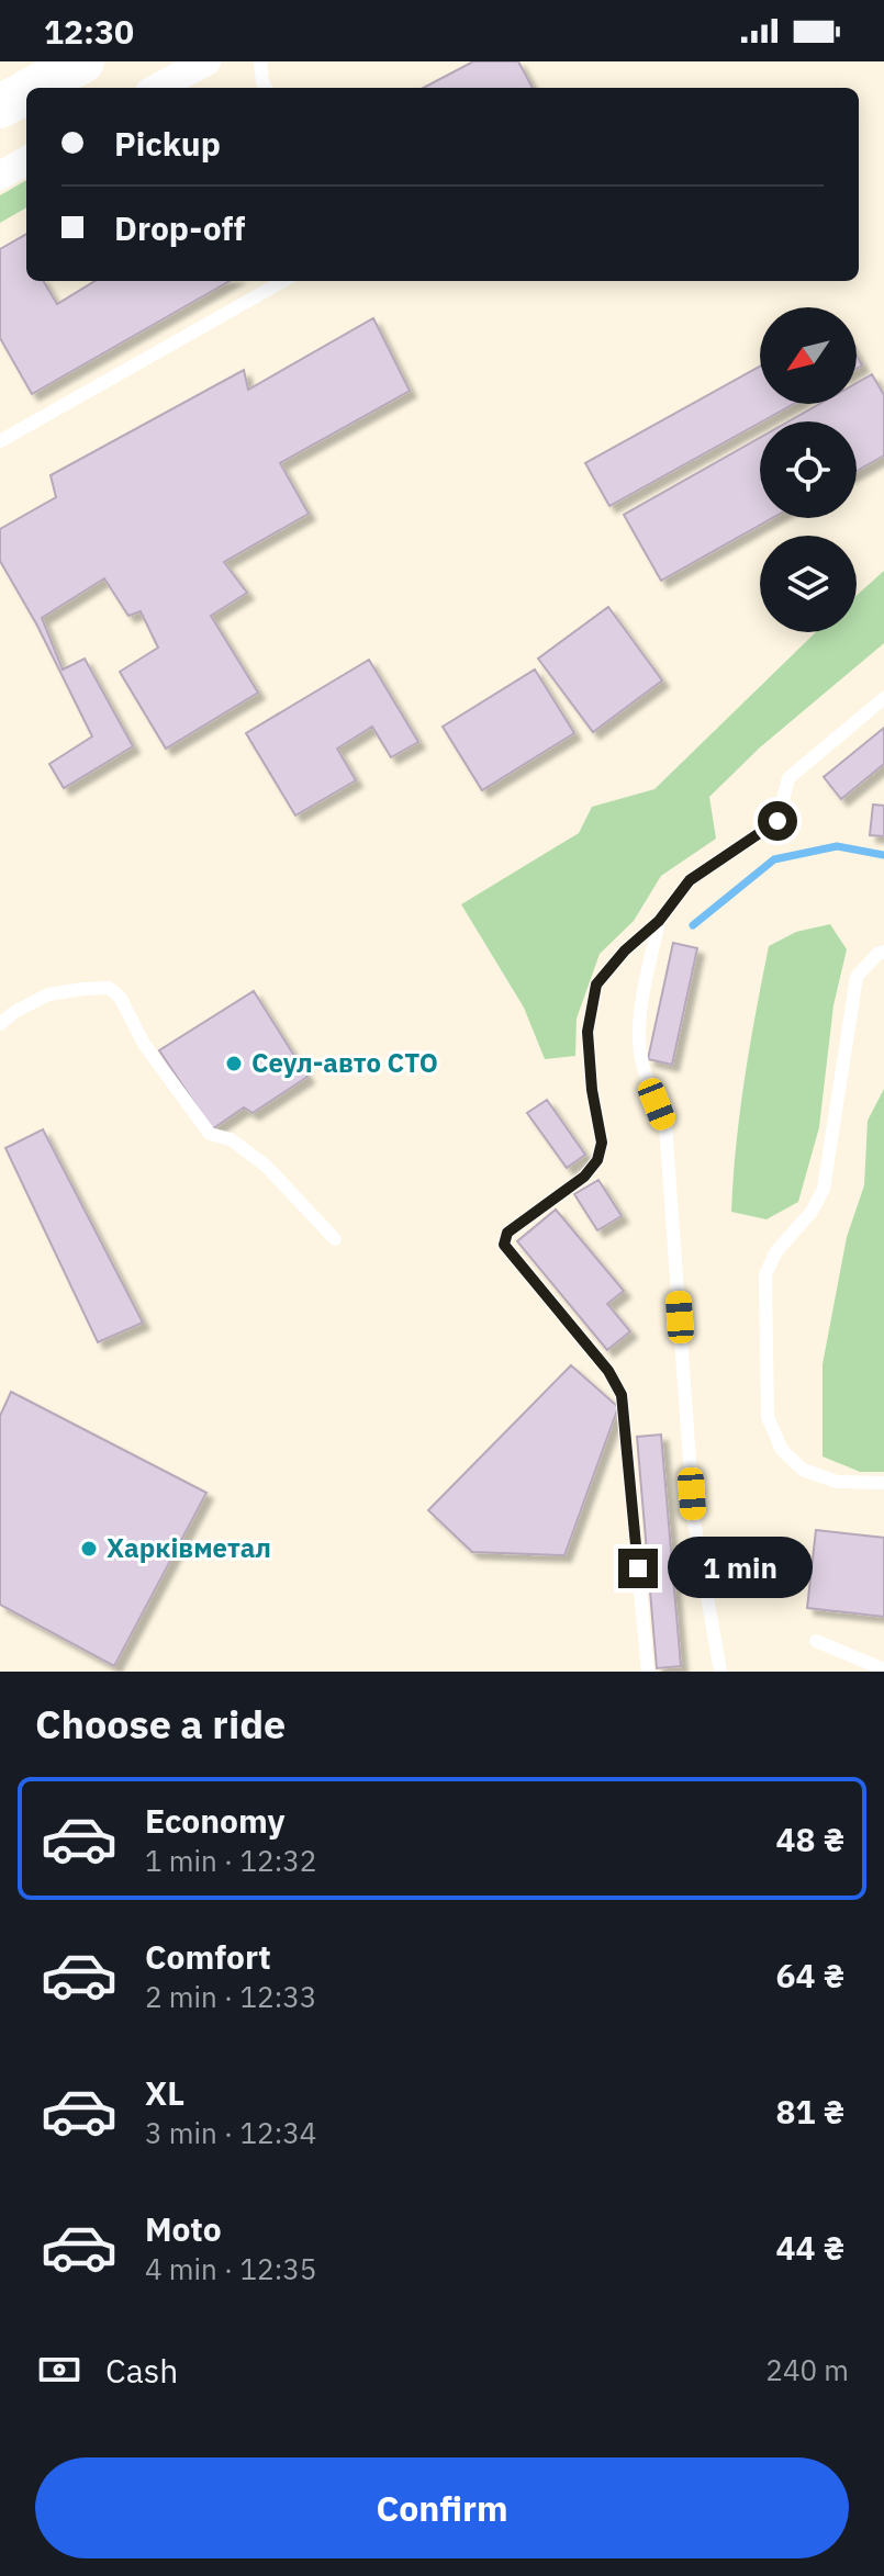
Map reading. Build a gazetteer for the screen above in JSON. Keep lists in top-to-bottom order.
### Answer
{
  "places": ["Сеул-авто СТО", "Харківметал"],
  "north": "bottom left",
  "page": {
    "status": "12:30",
    "banner": ["Pickup", "Drop-off"],
    "bubble": "1 min",
    "heading": "Choose a ride",
    "list": [
      {
        "name": "Economy",
        "note": "1 min · 12:32",
        "value": "48 ₴"
      },
      {
        "name": "Comfort",
        "note": "2 min · 12:33",
        "value": "64 ₴"
      },
      {
        "name": "XL",
        "note": "3 min · 12:34",
        "value": "81 ₴"
      },
      {
        "name": "Moto",
        "note": "4 min · 12:35",
        "value": "44 ₴"
      }
    ],
    "pay": ["Cash", "240 m"],
    "buttons": "Confirm"
  }
}
